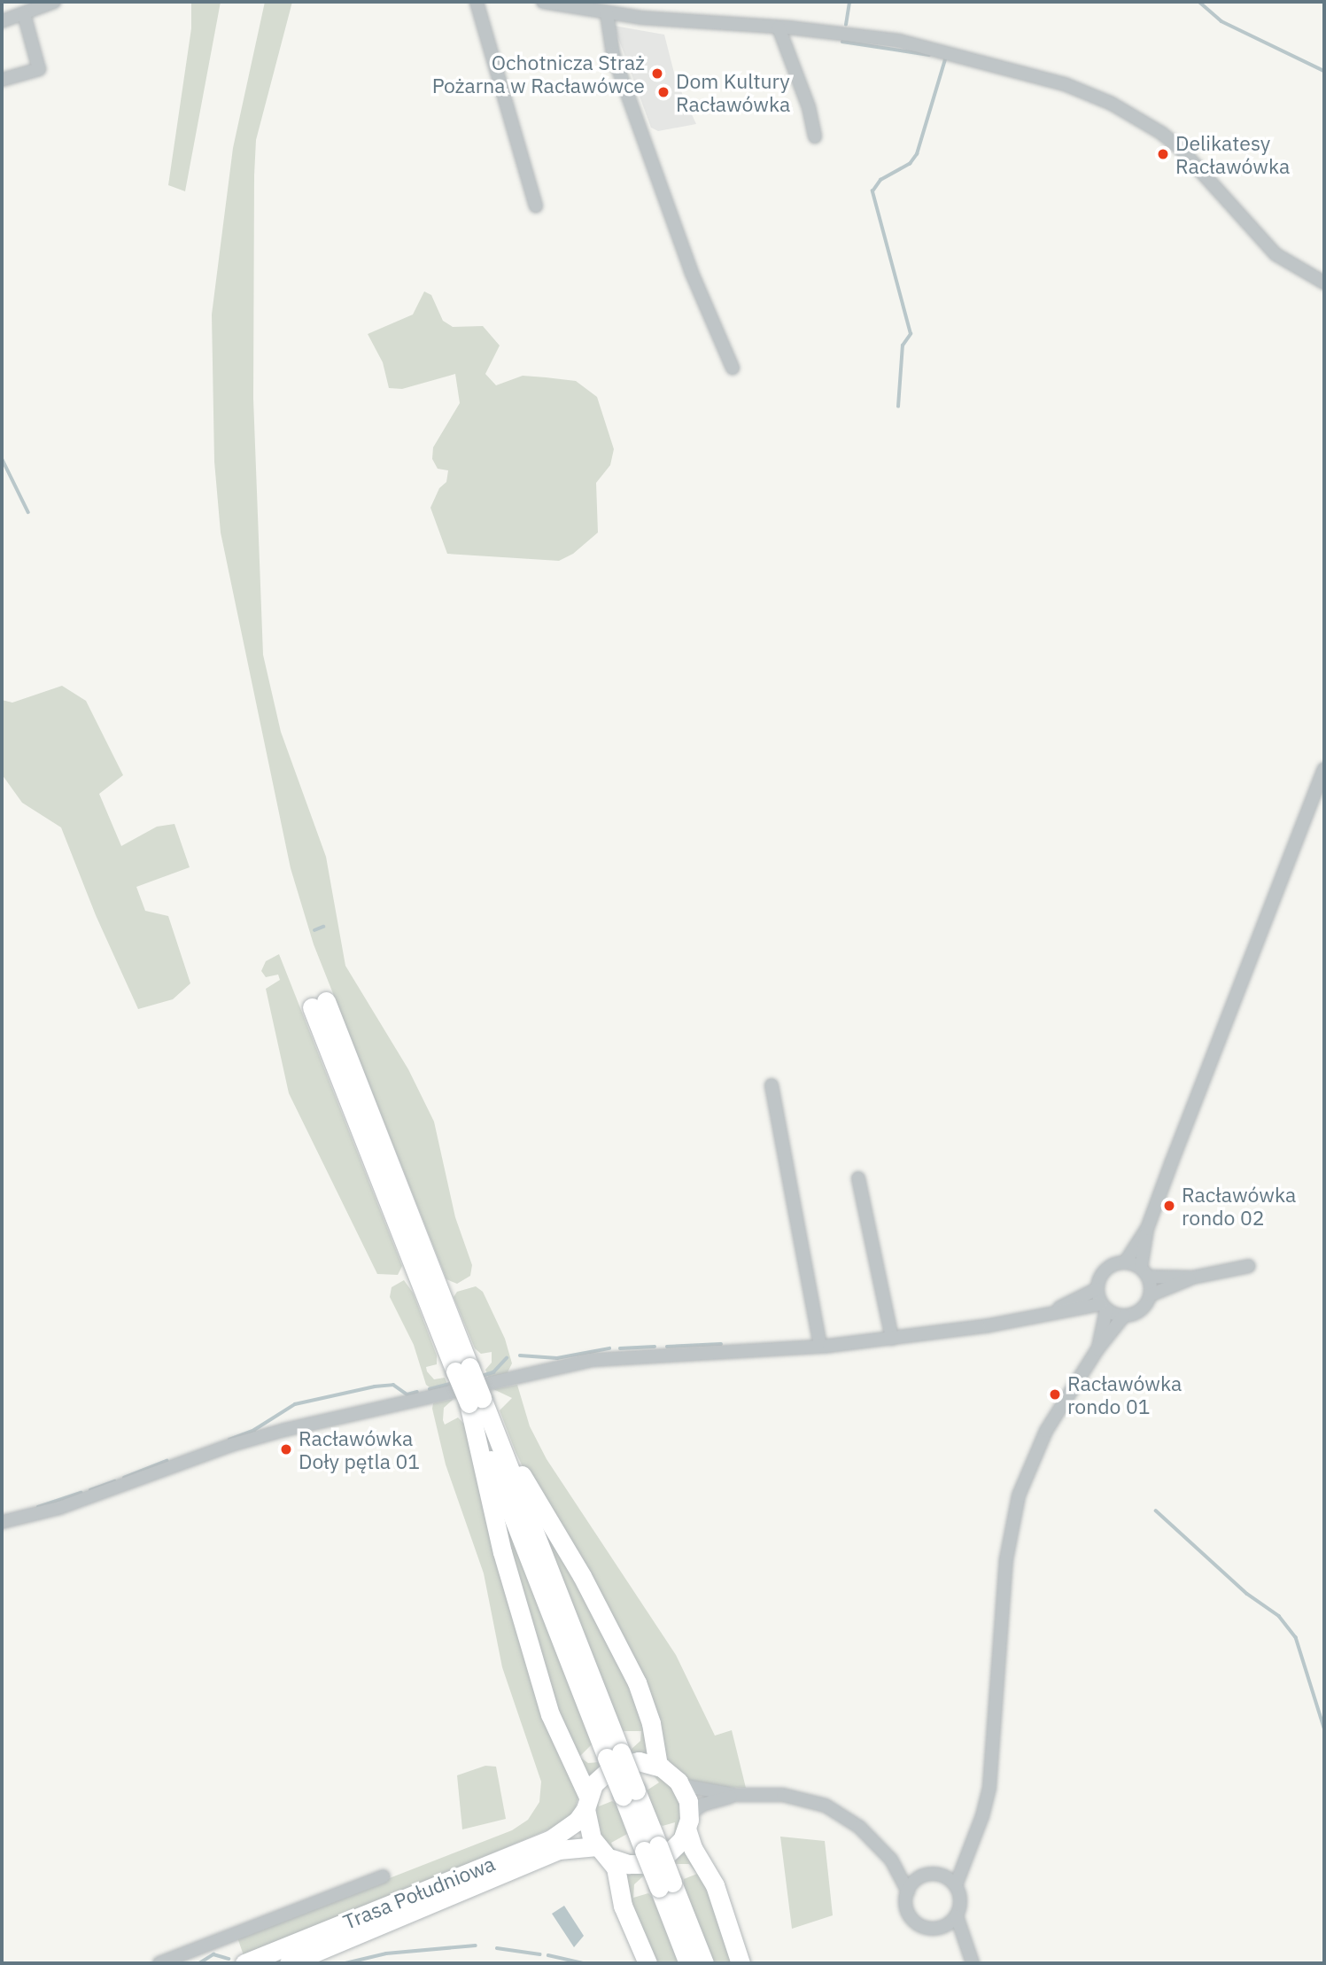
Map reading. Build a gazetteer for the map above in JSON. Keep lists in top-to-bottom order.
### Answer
{
  "streets": {
    "highway": ["Trasa Południowa"]
  },
  "places": [
    "Ochotnicza Straż Pożarna w Racławówce",
    "Dom Kultury Racławówka",
    "Delikatesy Racławówka",
    "Racławówka rondo 02",
    "Racławówka rondo 01",
    "Racławówka Doły pętla 01"
  ]
}
